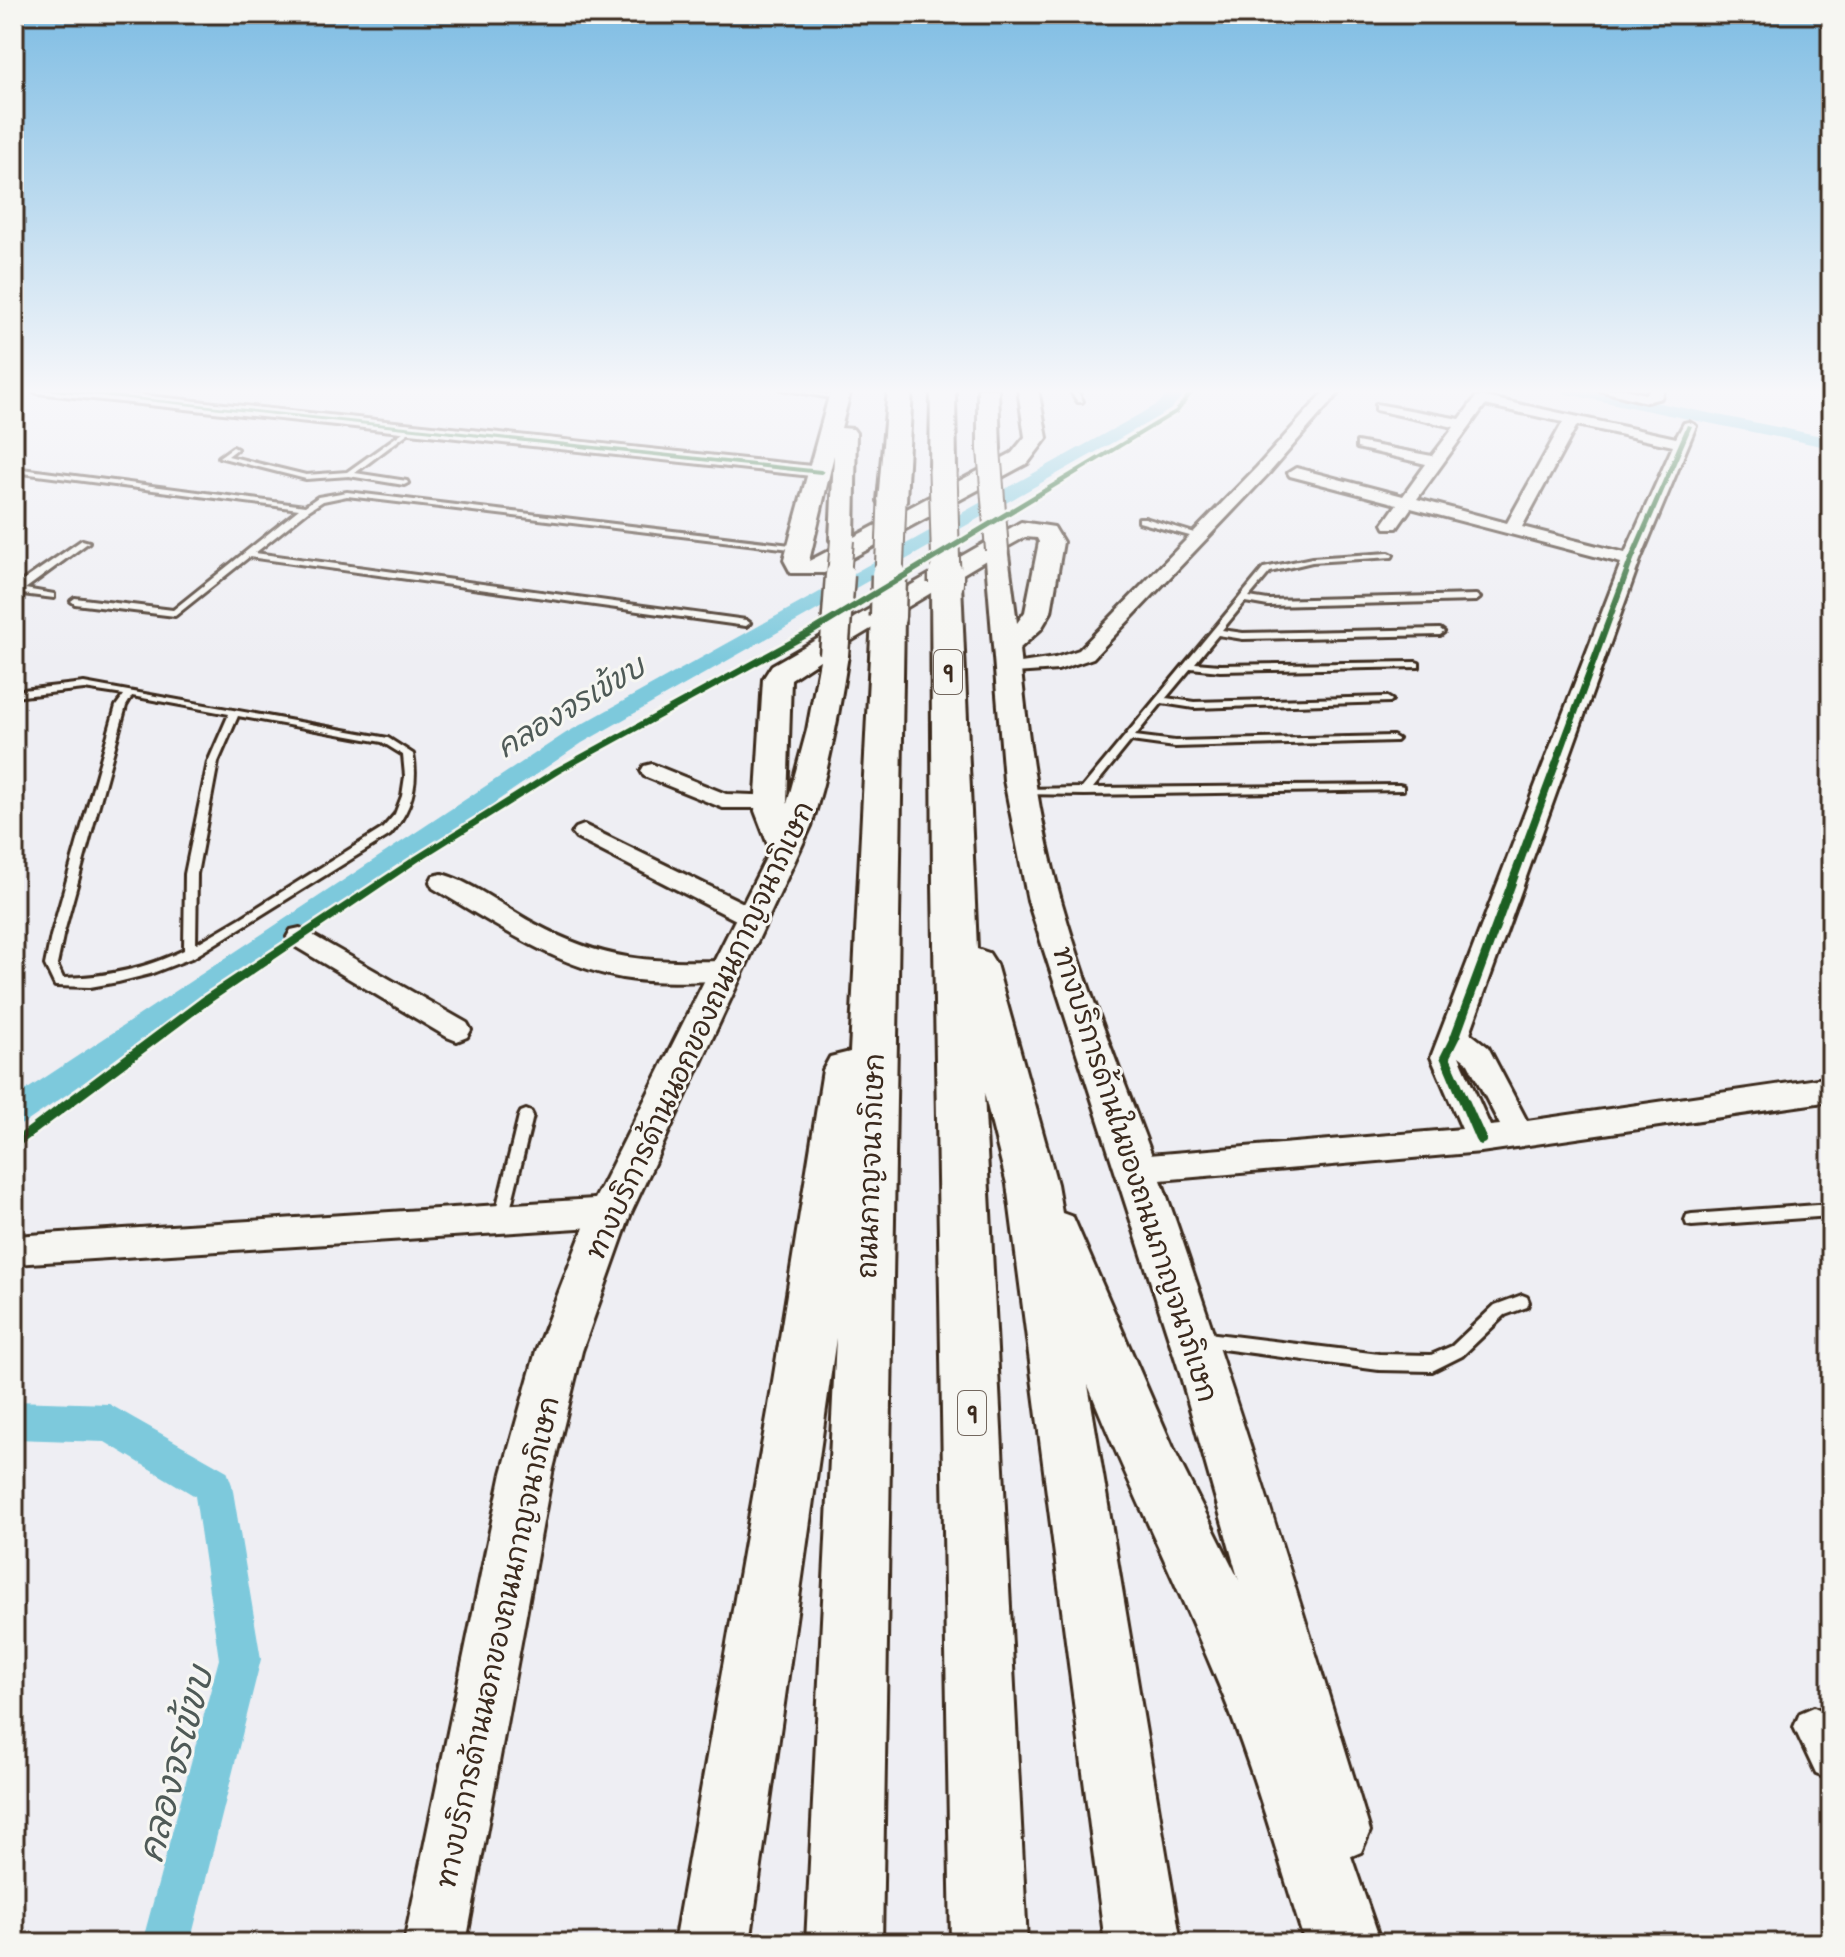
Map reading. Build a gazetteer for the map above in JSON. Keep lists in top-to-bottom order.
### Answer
{
  "streets": {
    "highway": ["9", "ถนนกาญจนาภิเษก"],
    "main road": ["ทางบริการด้านนอกของถนนกาญจนาภิเษก", "ทางบริการด้านในของถนนกาญจนาภิเษก"]
  },
  "water": ["คลองจรเข้ขบ"]
}
